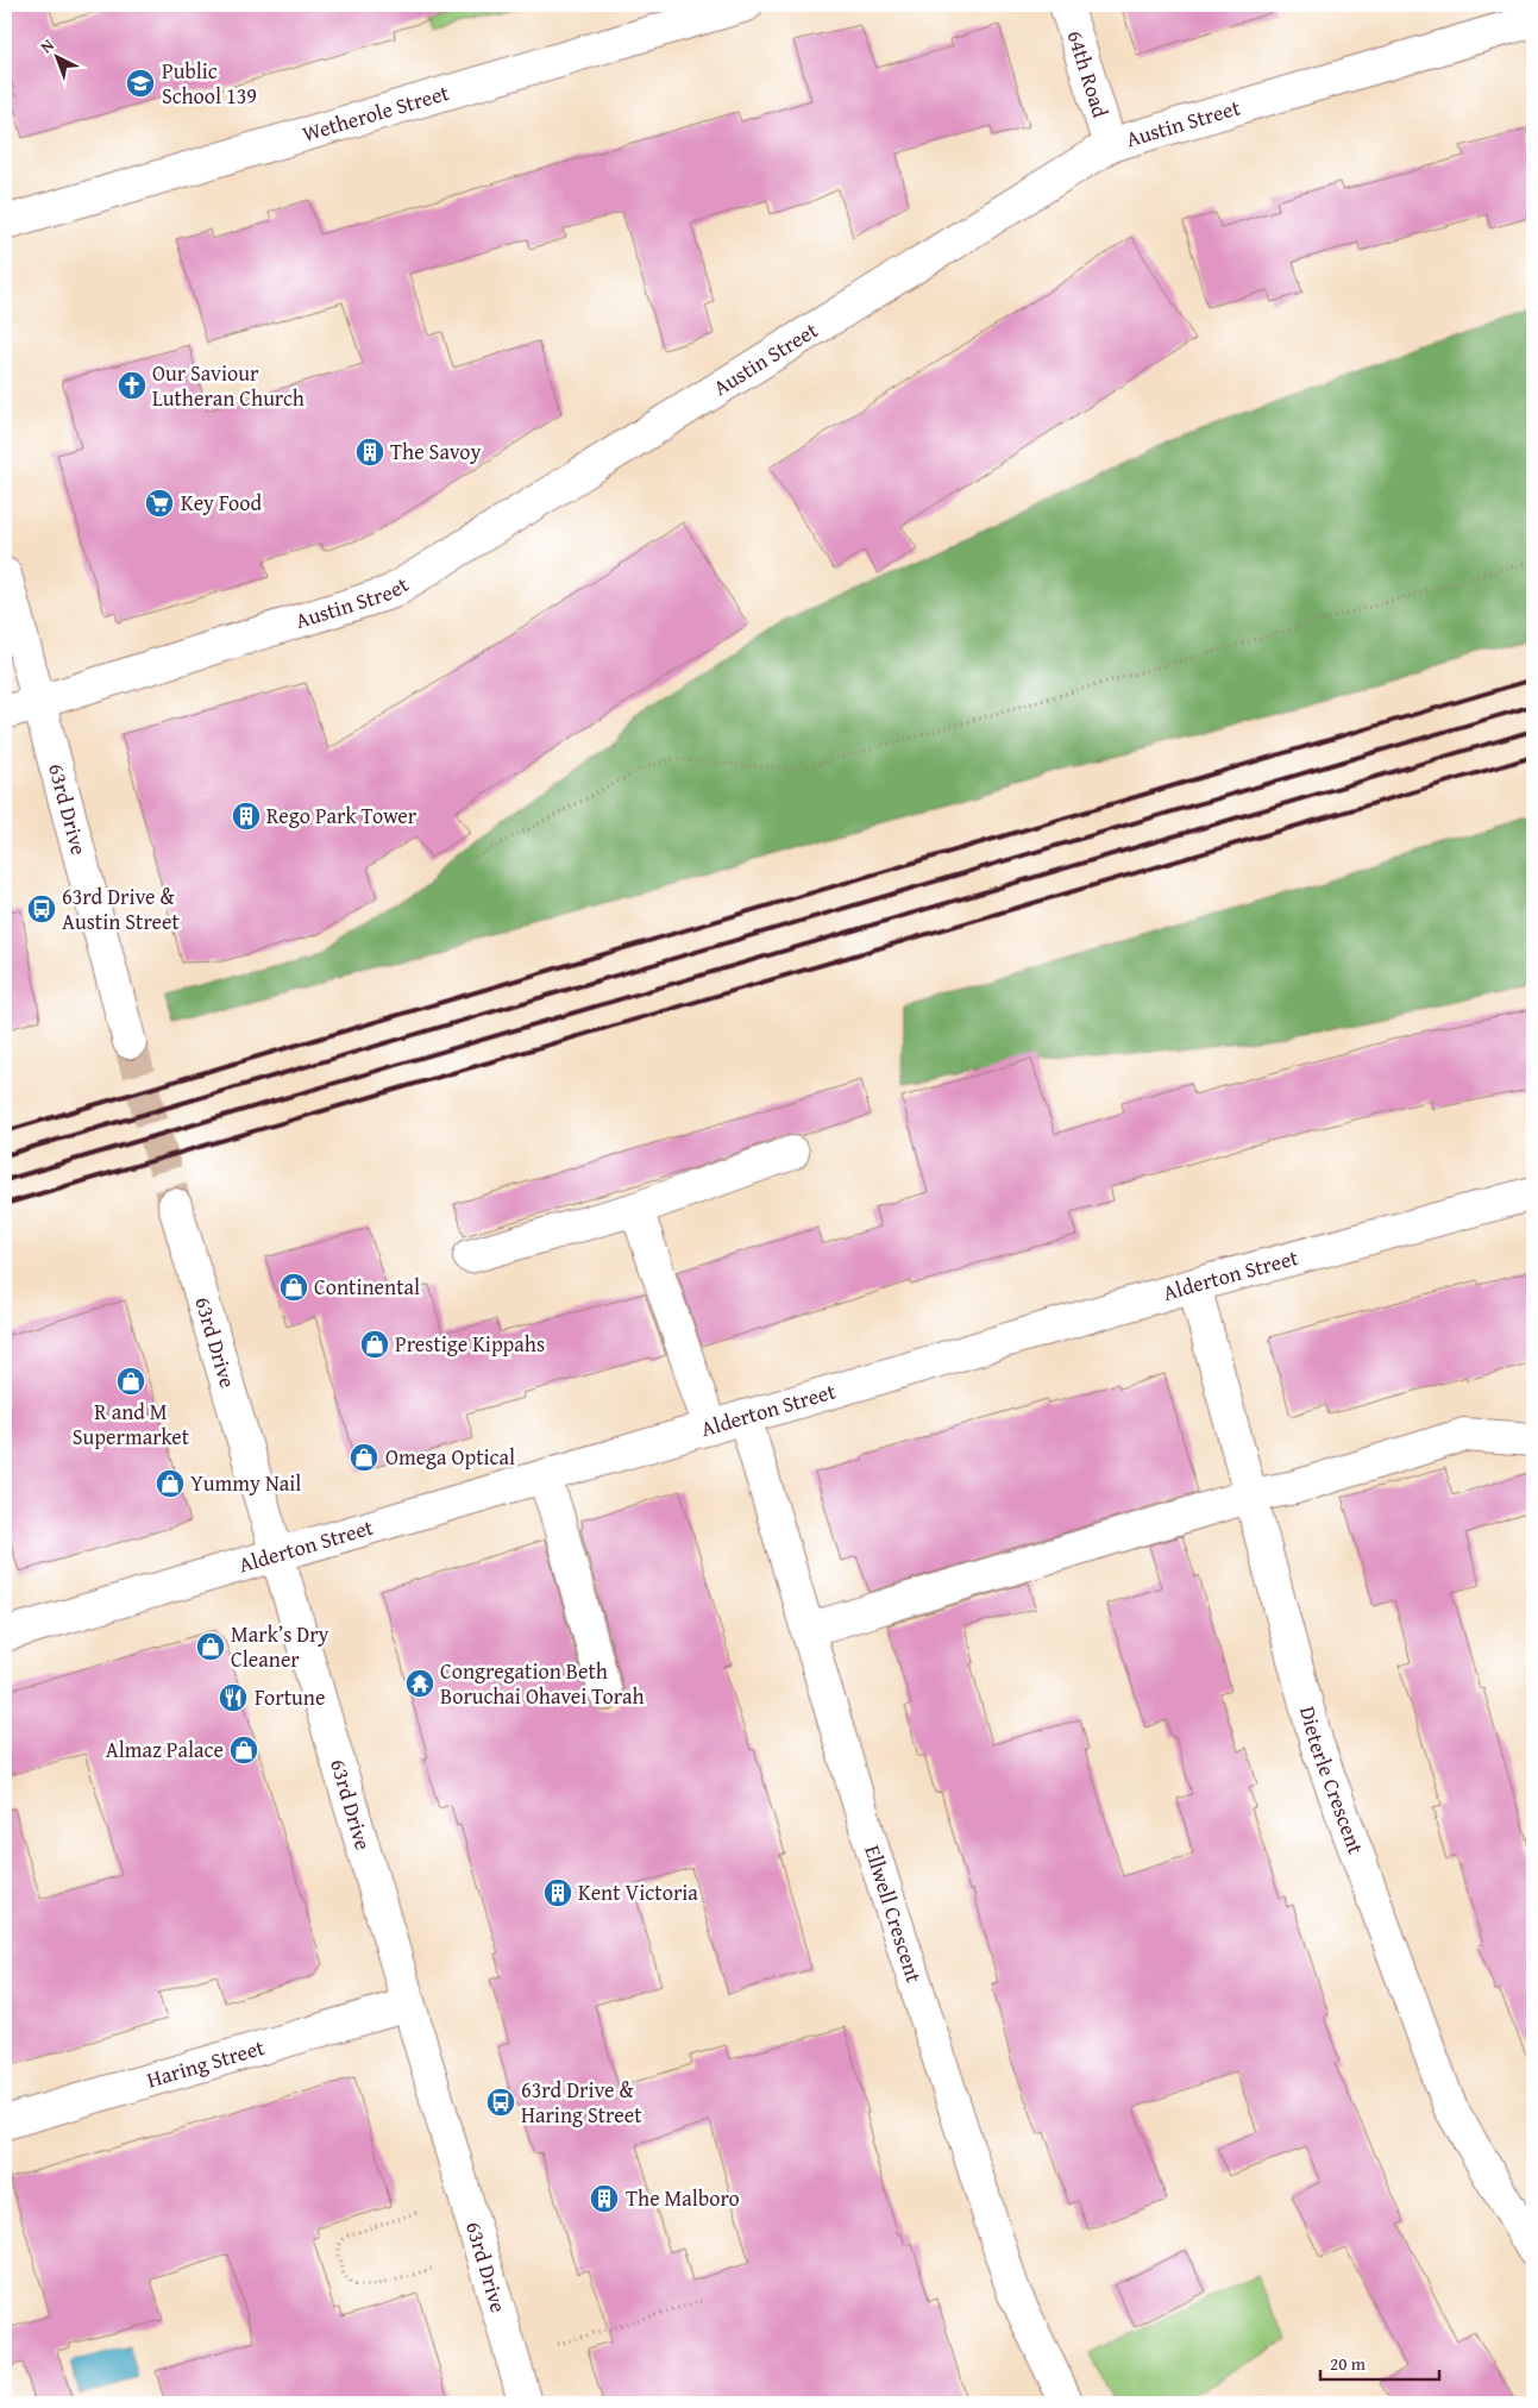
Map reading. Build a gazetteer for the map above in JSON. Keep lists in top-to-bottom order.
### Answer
{
  "streets": {
    "street": [
      "64th Road",
      "Wetherole Street",
      "Austin Street",
      "63rd Drive",
      "Alderton Street",
      "Dieterle Crescent",
      "Ellwell Crescent",
      "Haring Street"
    ]
  },
  "crossings": [
    ["64th Road", "Austin Street"],
    ["Austin Street", "63rd Drive"],
    ["63rd Drive", "Alderton Street"],
    ["63rd Drive", "Haring Street"],
    ["Alderton Street", "Dieterle Crescent"],
    ["Alderton Street", "Ellwell Crescent"]
  ],
  "places": {
    "school or university": ["Public School 139"],
    "church": ["Our Saviour Lutheran Church"],
    "building": [
      "The Savoy",
      "Rego Park Tower",
      "Kent Victoria",
      "The Malboro"
    ],
    "supermarket": ["Key Food"],
    "bus stop": ["63rd Drive & Austin Street", "63rd Drive & Haring Street"],
    "shop": [
      "Continental",
      "Prestige Kippahs",
      "R and M Supermarket",
      "Omega Optical",
      "Yummy Nail",
      "Mark’s Dry Cleaner",
      "Almaz Palace"
    ],
    "temple": ["Congregation Beth Boruchai Ohavei Torah"],
    "restaurant": ["Fortune"]
  },
  "scale_bar": "20 m",
  "north": "top left"
}
